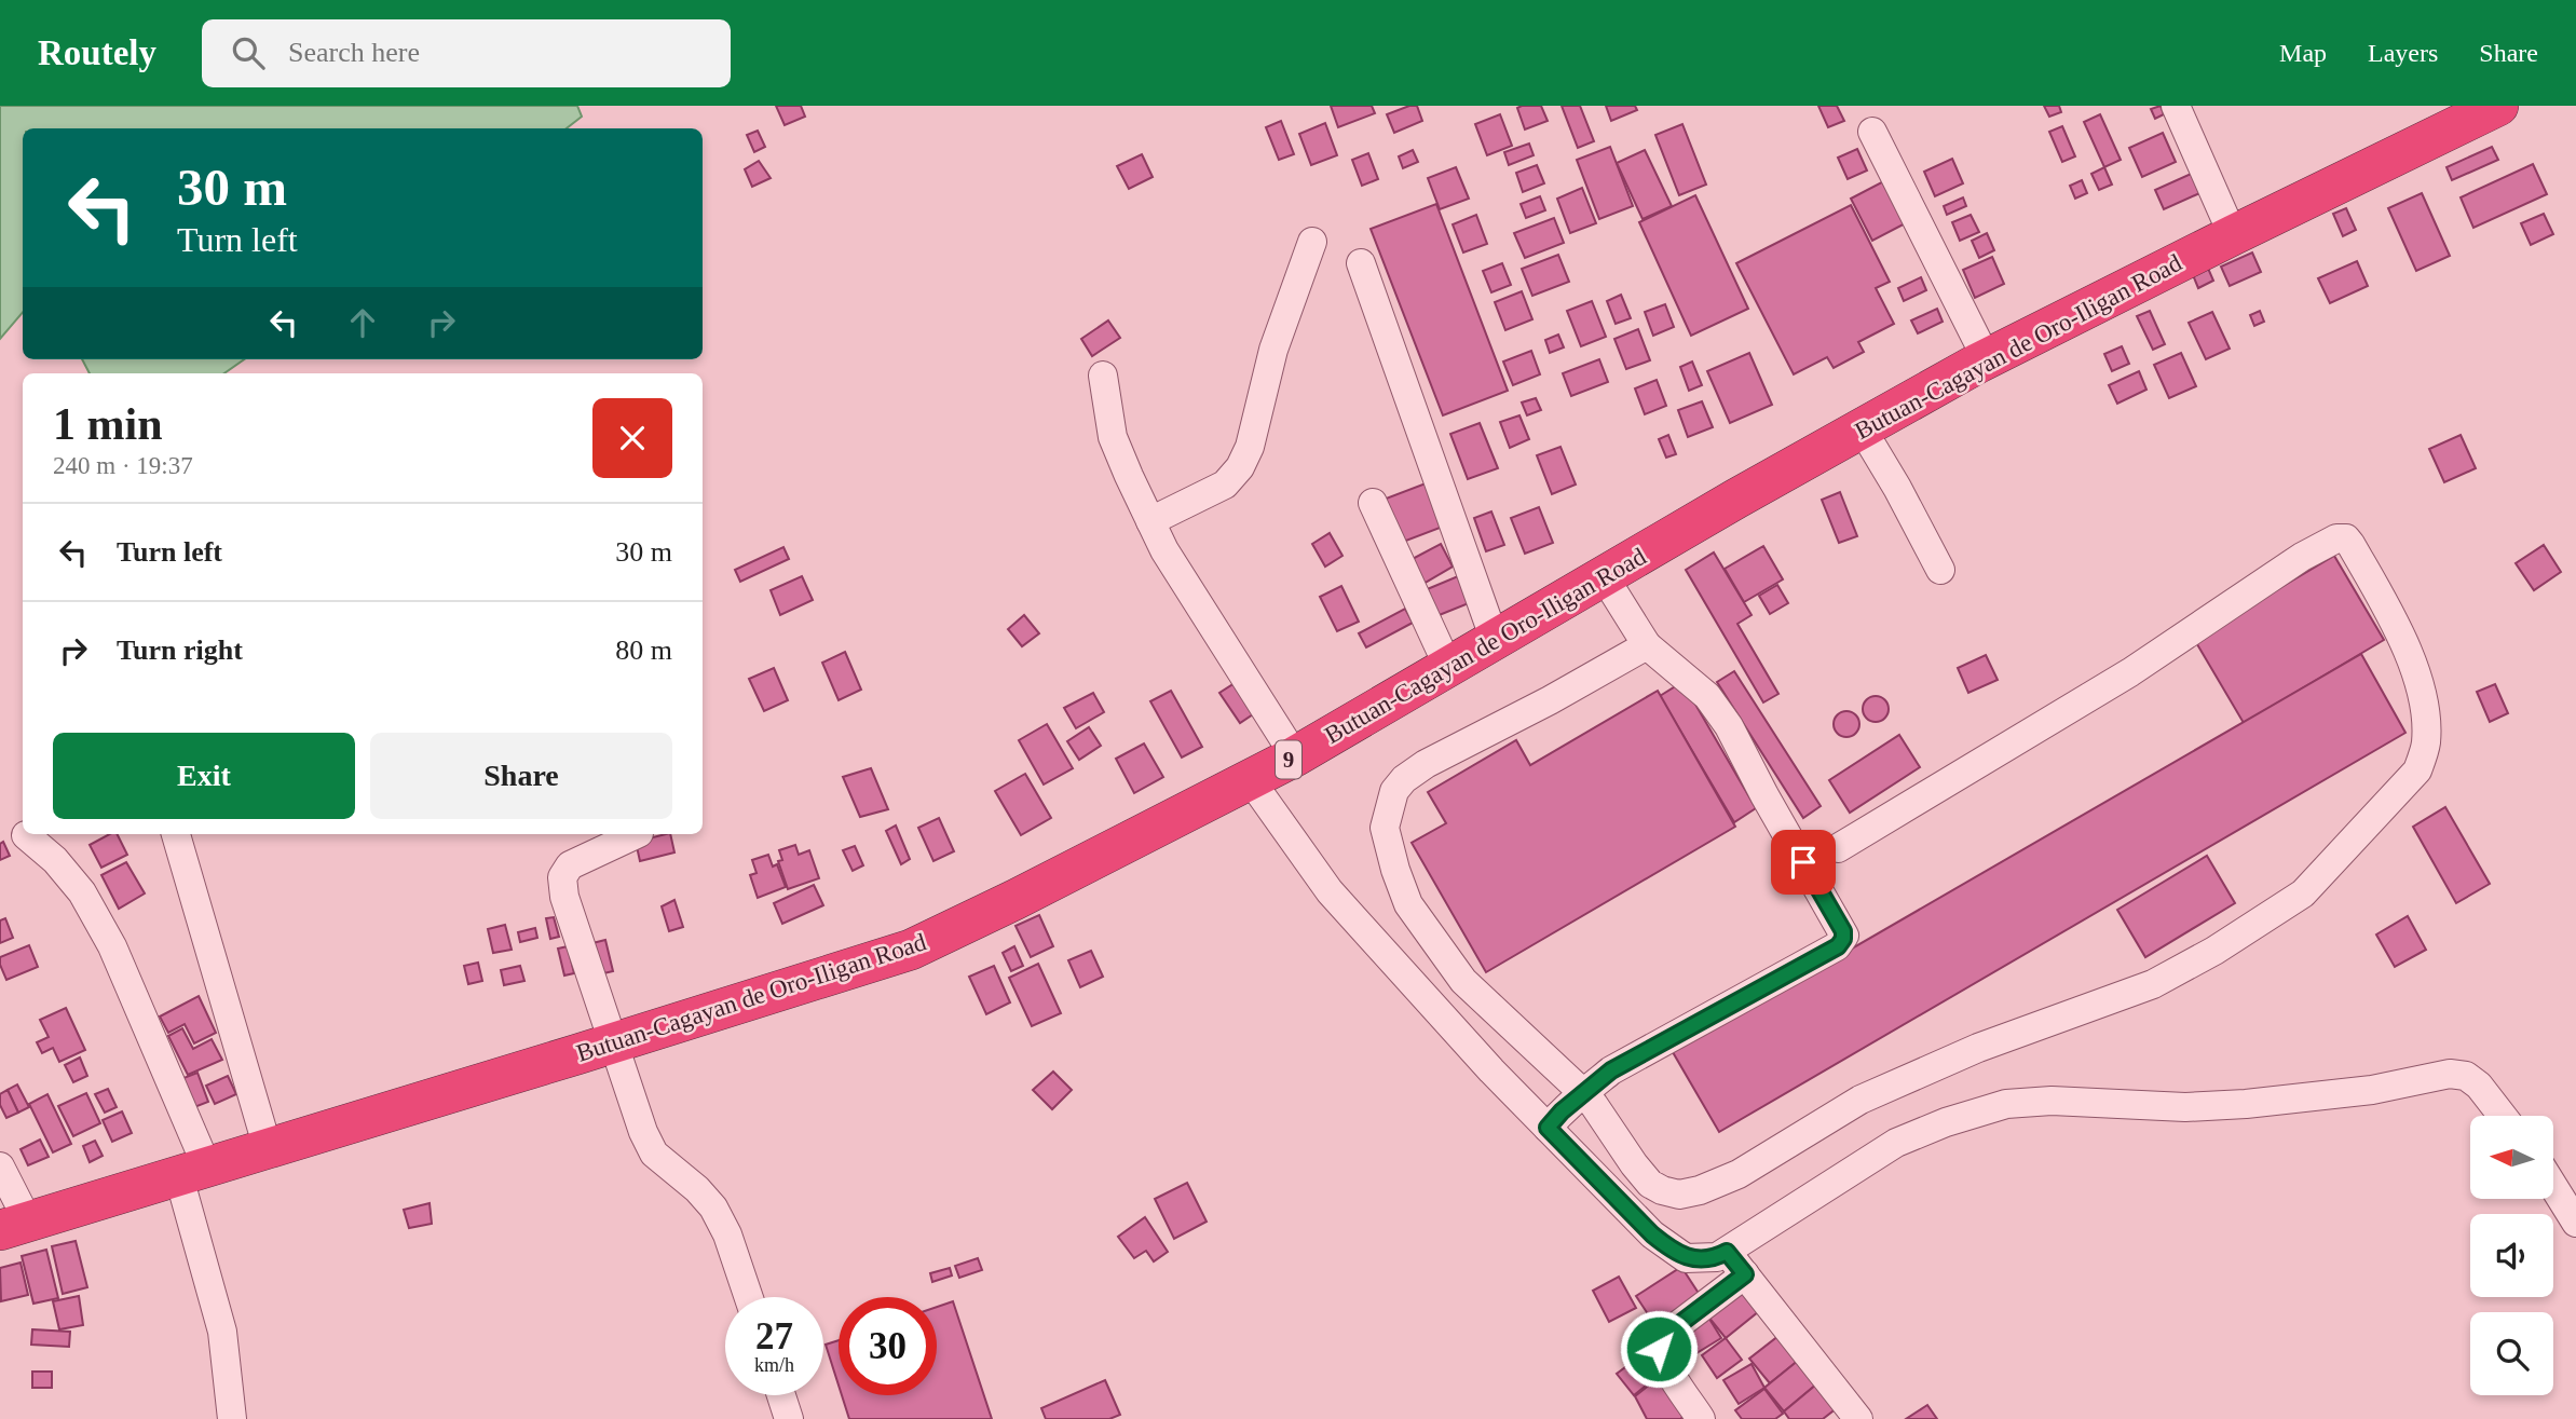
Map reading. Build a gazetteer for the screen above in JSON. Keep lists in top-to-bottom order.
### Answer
{
  "streets": {
    "highway": ["Butuan-Cagayan de Oro-Iligan Road", "9"]
  },
  "north": "left",
  "page": {
    "header": "Routely",
    "search": "Search here",
    "nav": ["Map", "Layers", "Share"],
    "turn": ["30 m", "Turn left"],
    "heading": ["1 min", "240 m · 19:37"],
    "list": [
      {
        "name": "Turn left",
        "value": "30 m"
      },
      {
        "name": "Turn right",
        "value": "80 m"
      }
    ],
    "buttons": ["Exit", "Share"],
    "speed": "27 km/h",
    "limit": "30"
  }
}
